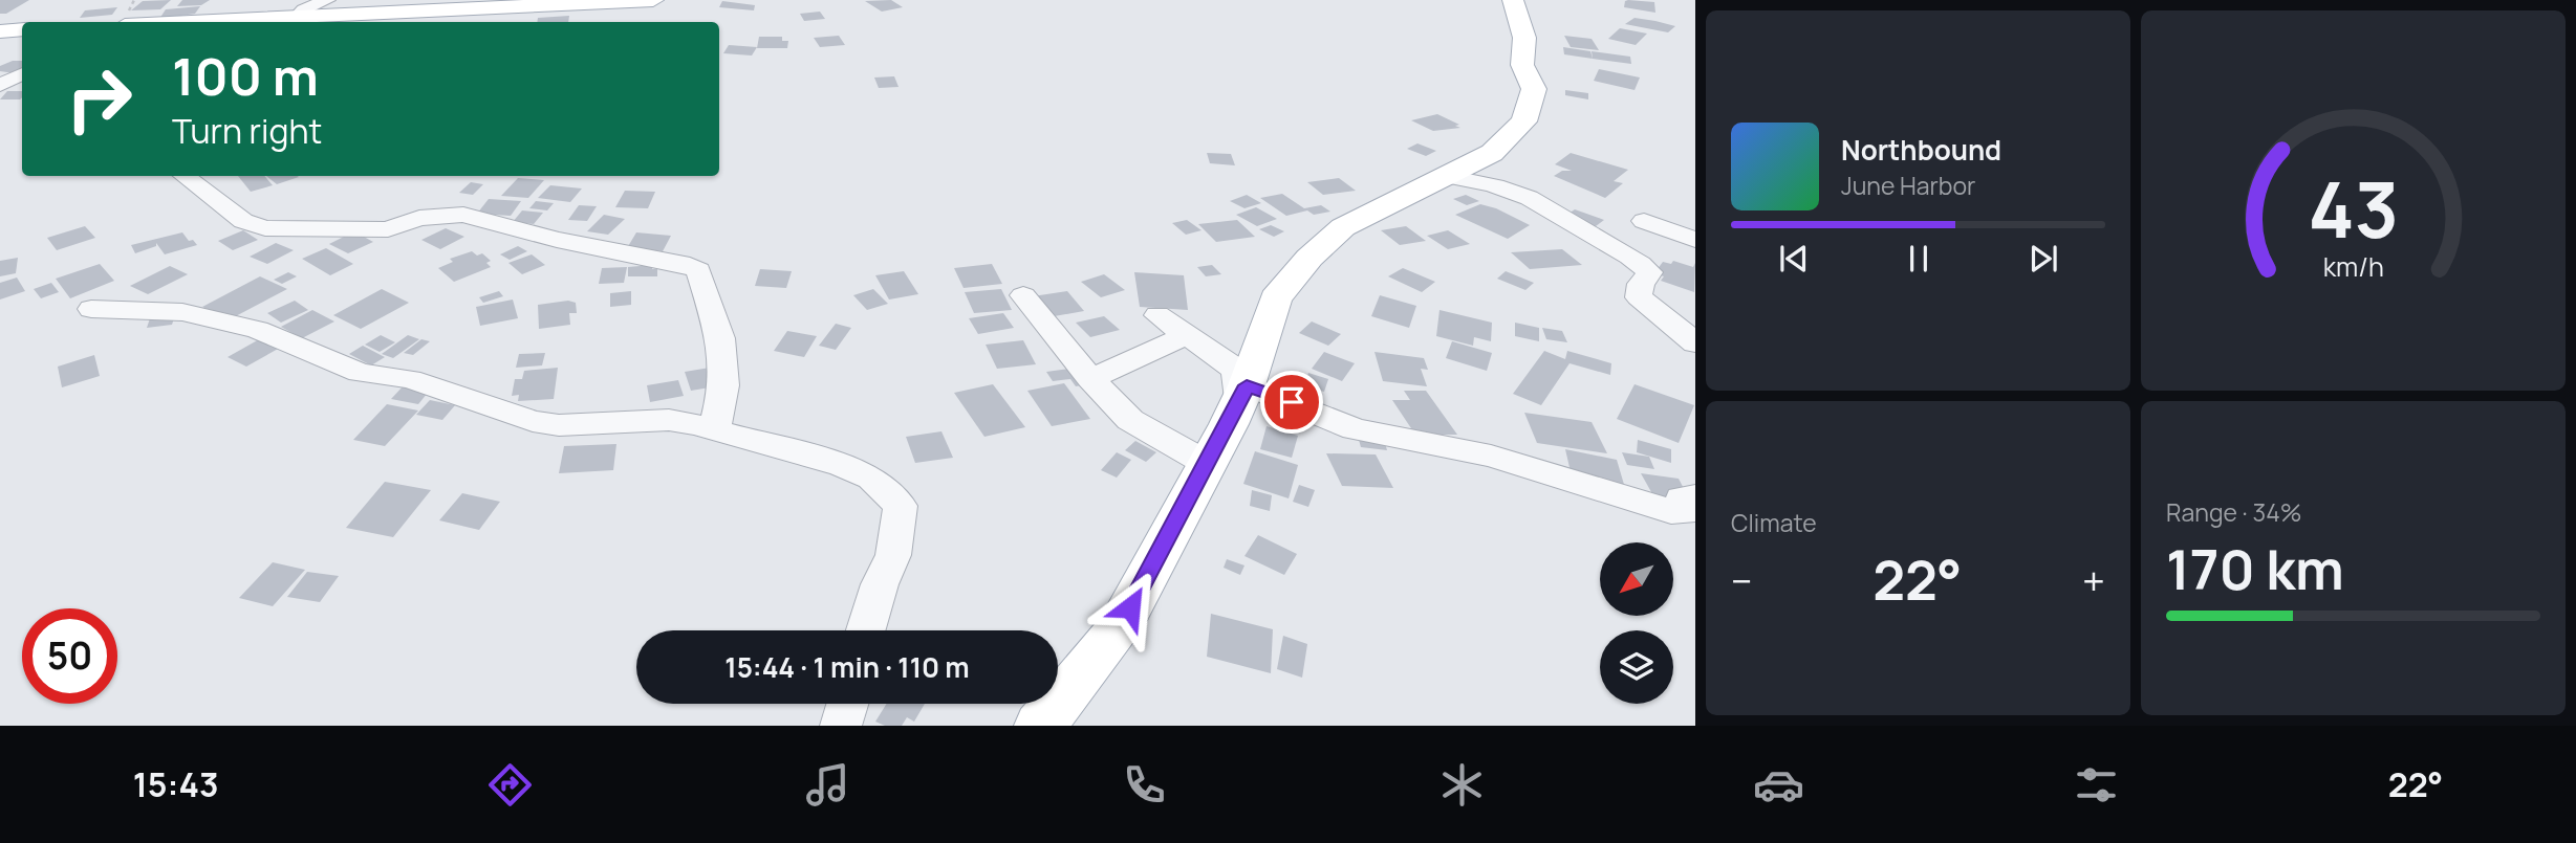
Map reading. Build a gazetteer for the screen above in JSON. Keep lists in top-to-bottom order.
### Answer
{
  "north": "bottom left",
  "page": {
    "turn": ["100 m", "Turn right"],
    "song": ["Northbound", "June Harbor"],
    "tile": [
      "Climate",
      ["Range · 34%", "170 km"]
    ],
    "heat": ["−", "22°", "+"],
    "limit": "50",
    "trip": "15:44 · 1 min · 110 m",
    "tabs": ["15:43", "22°"],
    "gauge": ["43", "km/h"]
  }
}
